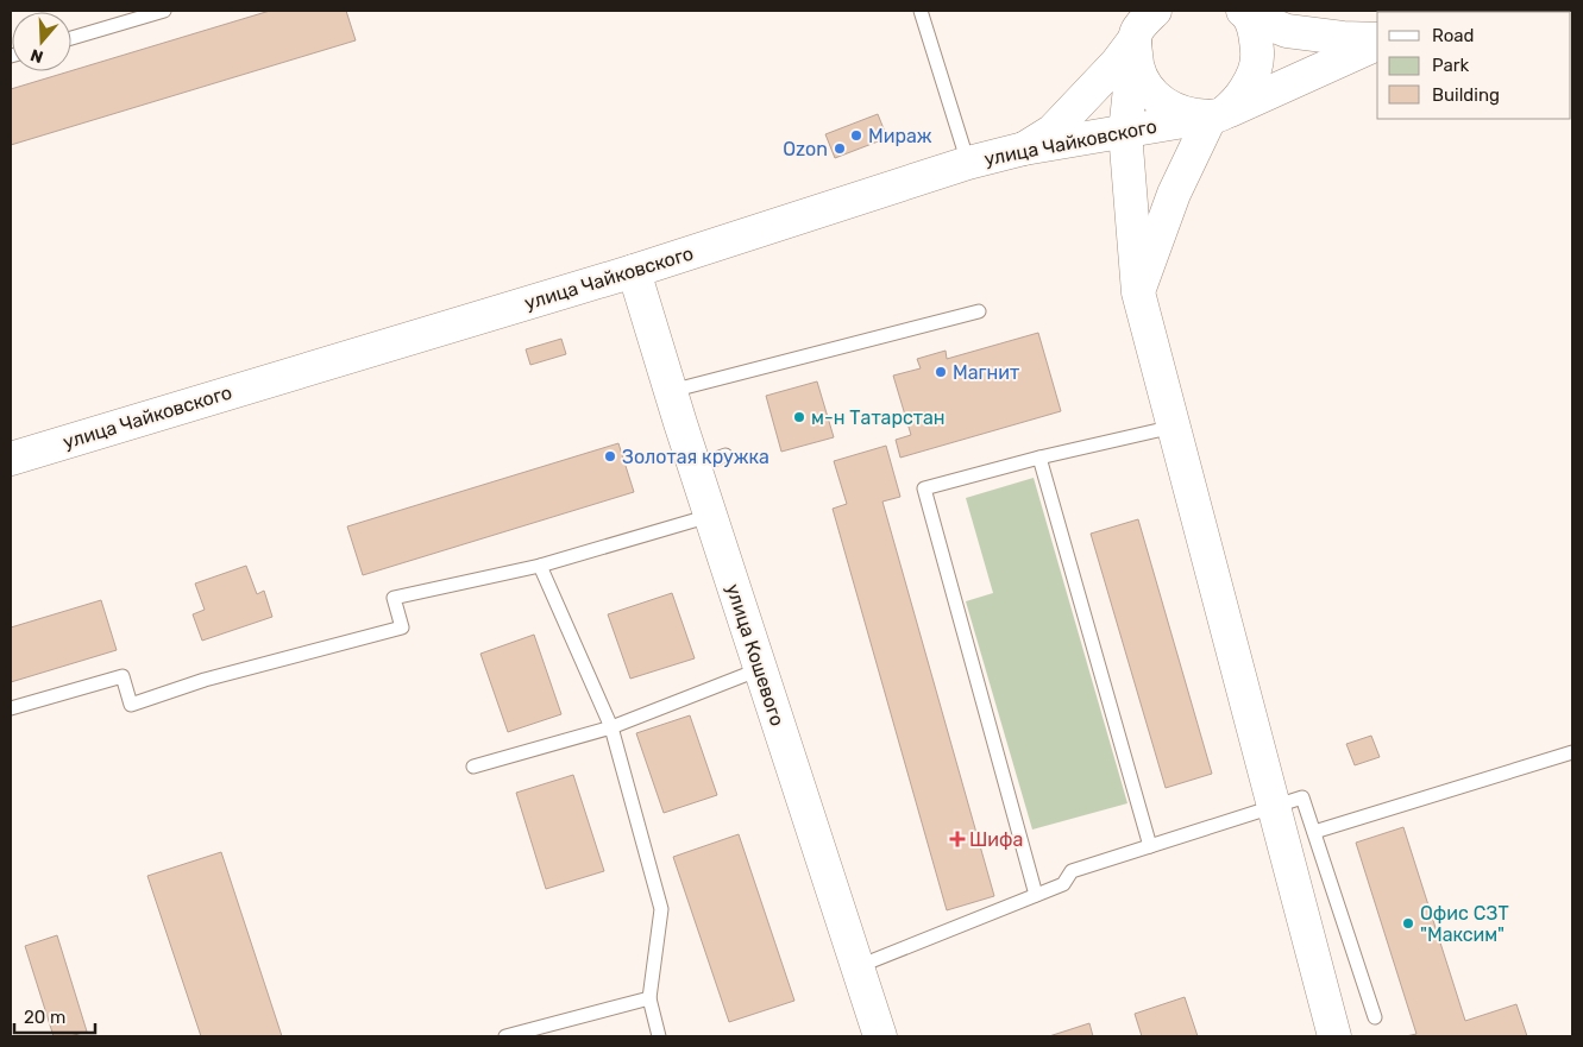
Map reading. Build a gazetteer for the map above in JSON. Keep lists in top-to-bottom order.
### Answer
{
  "streets": {
    "street": ["улица Чайковского", "улица Кошевого"]
  },
  "crossings": [
    ["улица Чайковского", "улица Кошевого"]
  ],
  "places": {
    "other": [
      "Мираж",
      "Ozon",
      "Магнит",
      "м-н Татарстан",
      "Золотая кружка",
      "Офис СЗТ \"Максим\""
    ],
    "health": ["Шифа"]
  },
  "legend": ["Road", "Park", "Building"],
  "scale_bar": "20 m",
  "north": "bottom"
}
